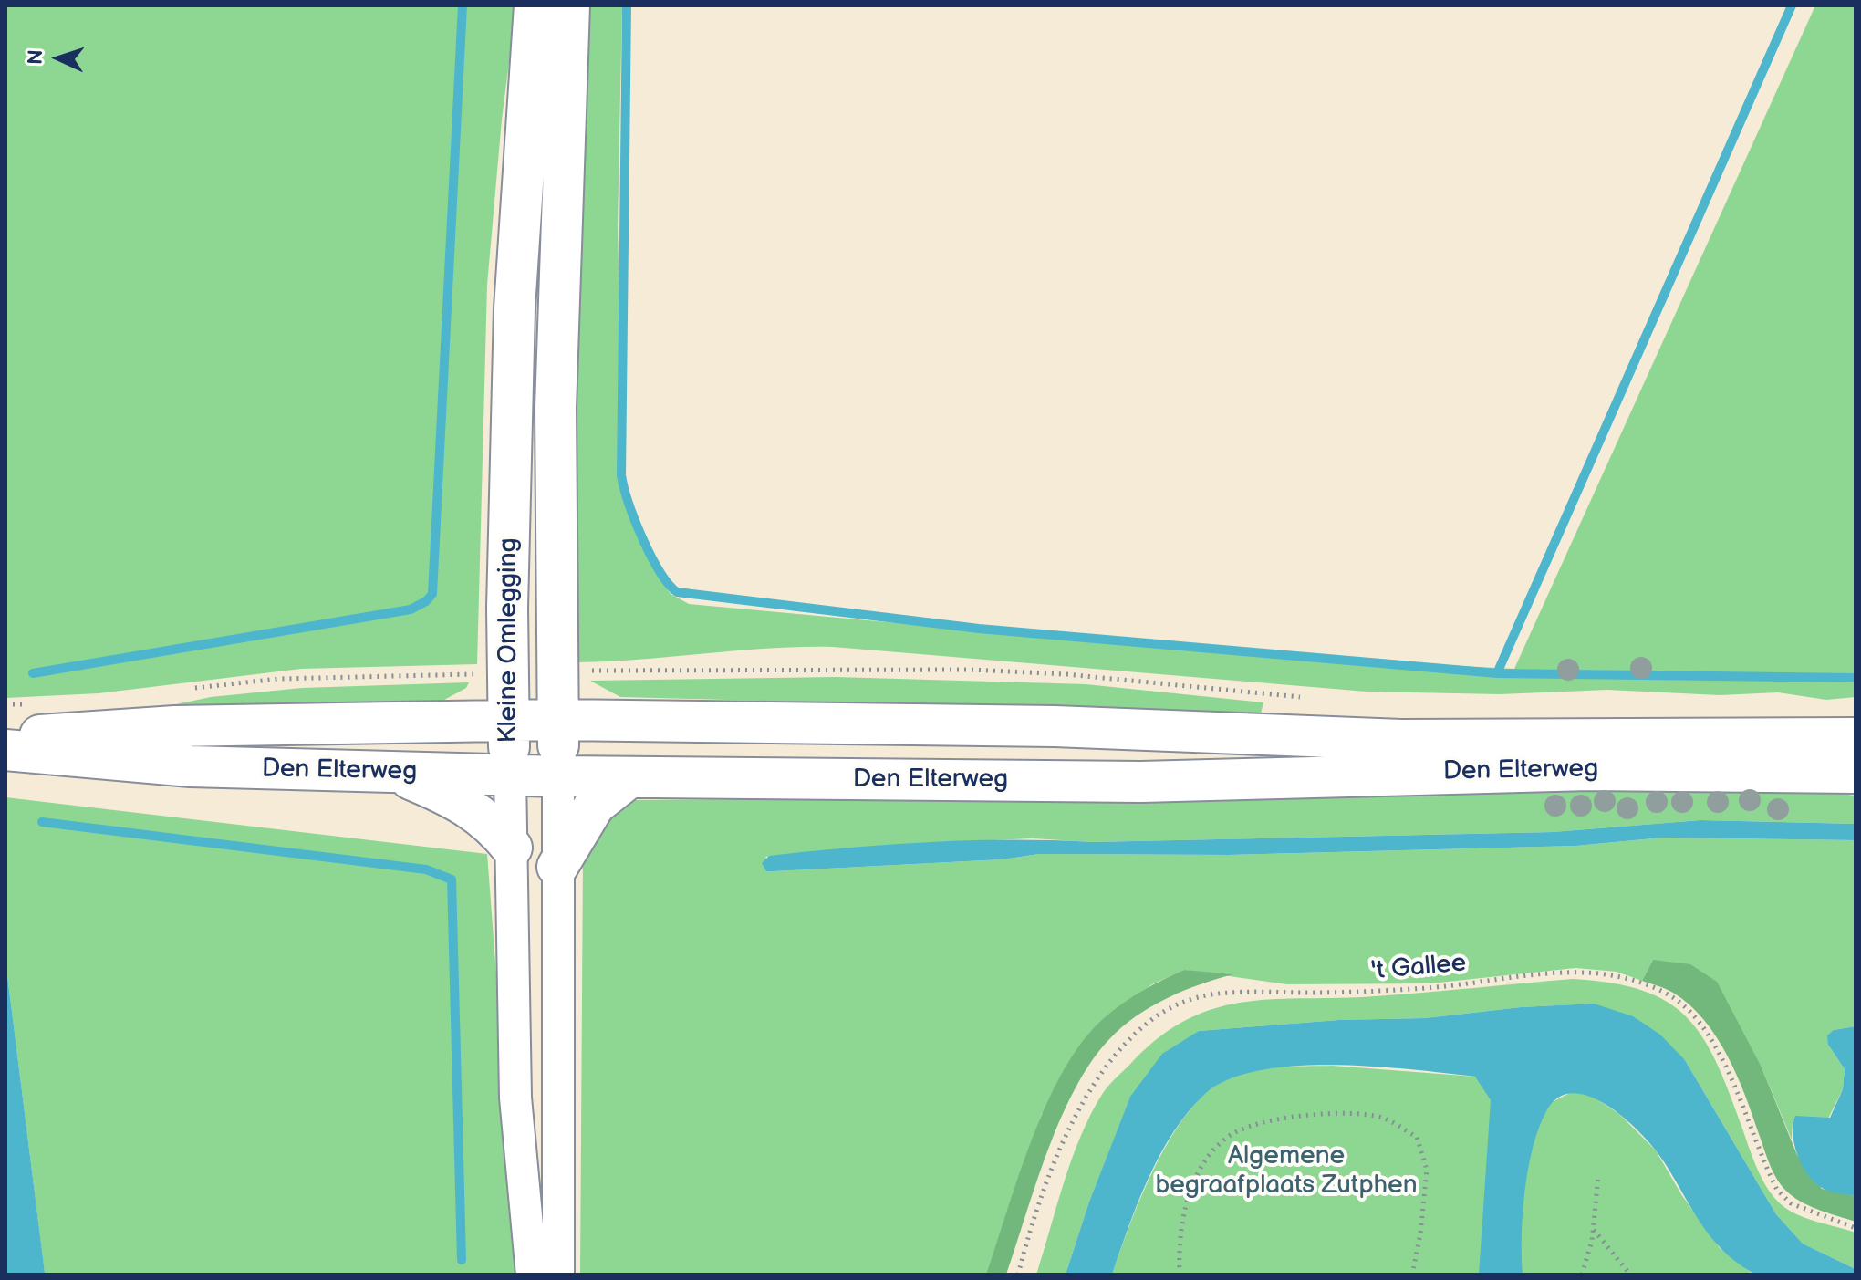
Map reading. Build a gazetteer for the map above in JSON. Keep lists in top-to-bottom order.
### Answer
{
  "streets": {
    "main road": ["Kleine Omlegging", "Den Elterweg"],
    "path": ["'t Gallee"]
  },
  "crossings": [
    ["Kleine Omlegging", "Den Elterweg"]
  ],
  "parks": ["Algemene begraafplaats Zutphen"],
  "north": "left"
}
